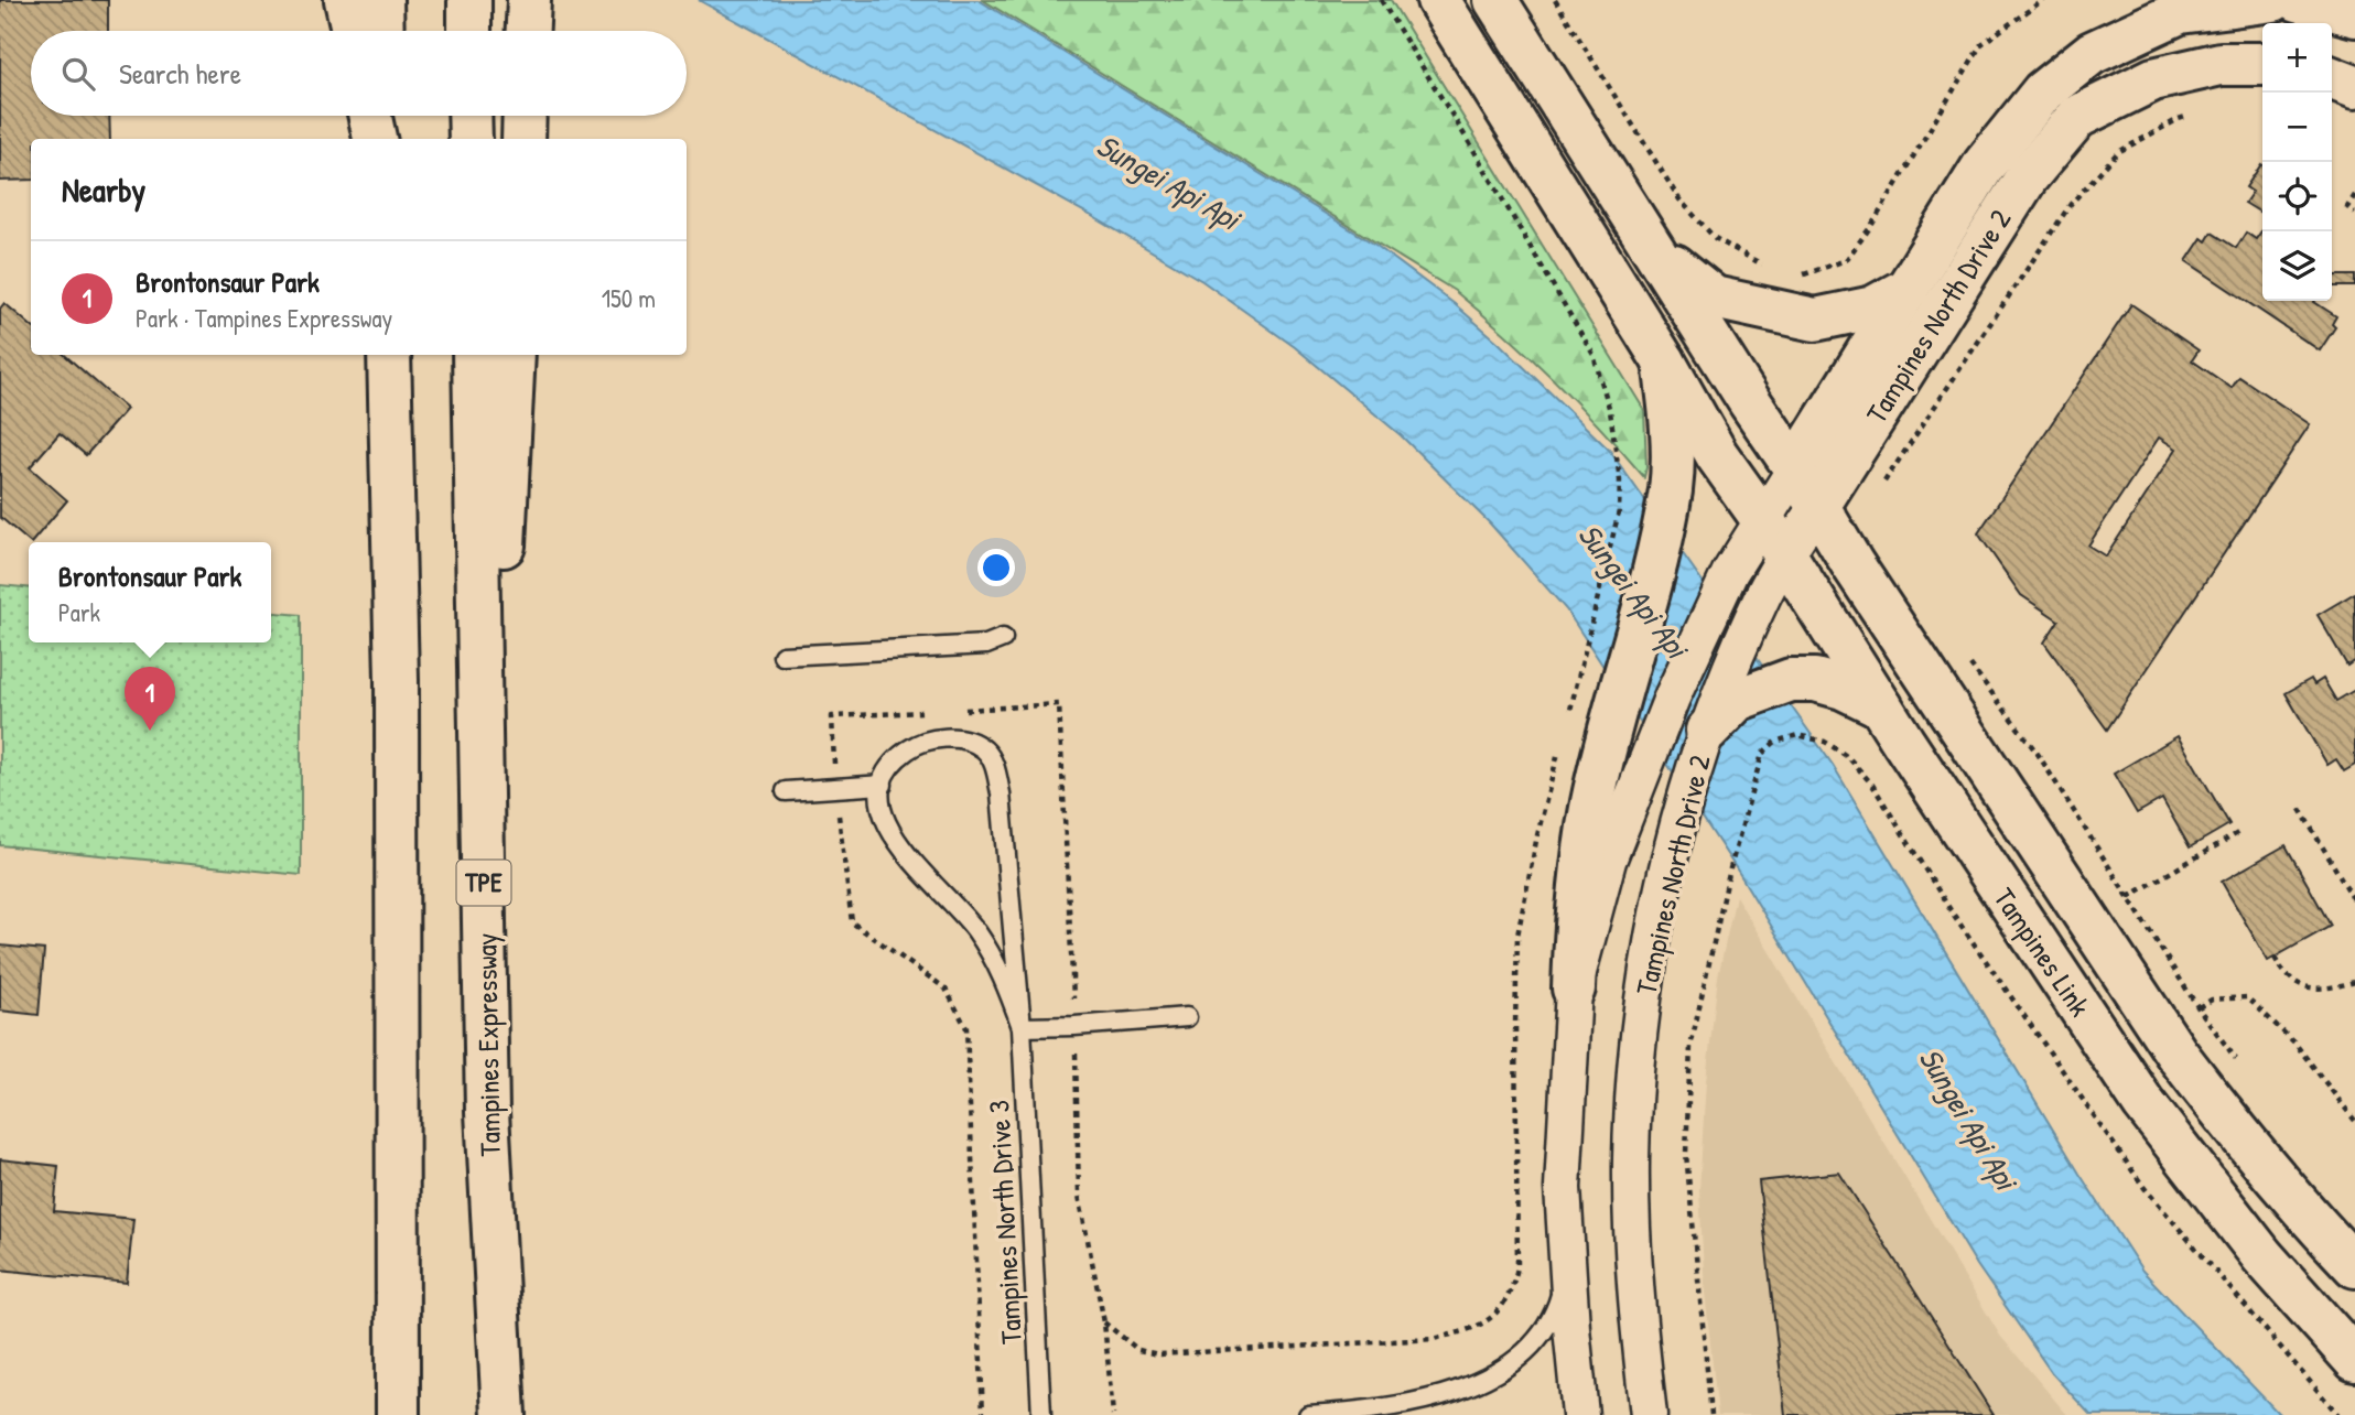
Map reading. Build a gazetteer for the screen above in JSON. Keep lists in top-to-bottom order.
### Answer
{
  "streets": {
    "main road": [
      "Tampines North Drive 2",
      "TPE",
      "Tampines Link",
      "Tampines Expressway"
    ],
    "lane": ["Tampines North Drive 3"]
  },
  "crossings": [
    ["Tampines North Drive 2", "Tampines Link"]
  ],
  "water": ["Sungei Api Api"],
  "page": {
    "map_buttons": ["+", "−"],
    "search": "Search here",
    "heading": "Nearby",
    "list": [
      {
        "mark": "1",
        "name": "Brontonsaur Park",
        "note": "Park · Tampines Expressway",
        "value": "150 m"
      }
    ],
    "popup": ["Brontonsaur Park", "Park"],
    "pins": "1"
  }
}
